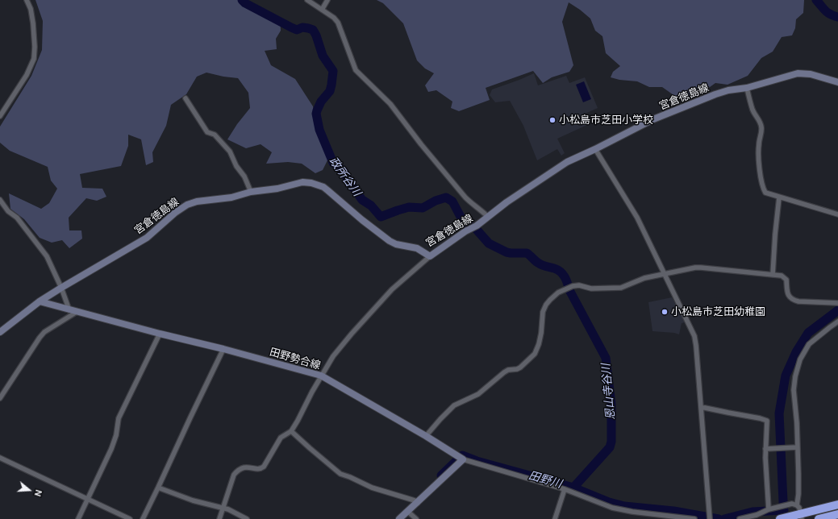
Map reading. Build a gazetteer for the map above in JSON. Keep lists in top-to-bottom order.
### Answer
{
  "streets": {
    "main road": ["宮倉徳島線", "田野勢合線"]
  },
  "crossings": [
    ["宮倉徳島線", "田野勢合線"]
  ],
  "water": ["政所谷川", "恩山寺谷川", "田野川"],
  "places": ["小松島市芝田小学校", "小松島市芝田幼稚園"],
  "north": "right"
}
